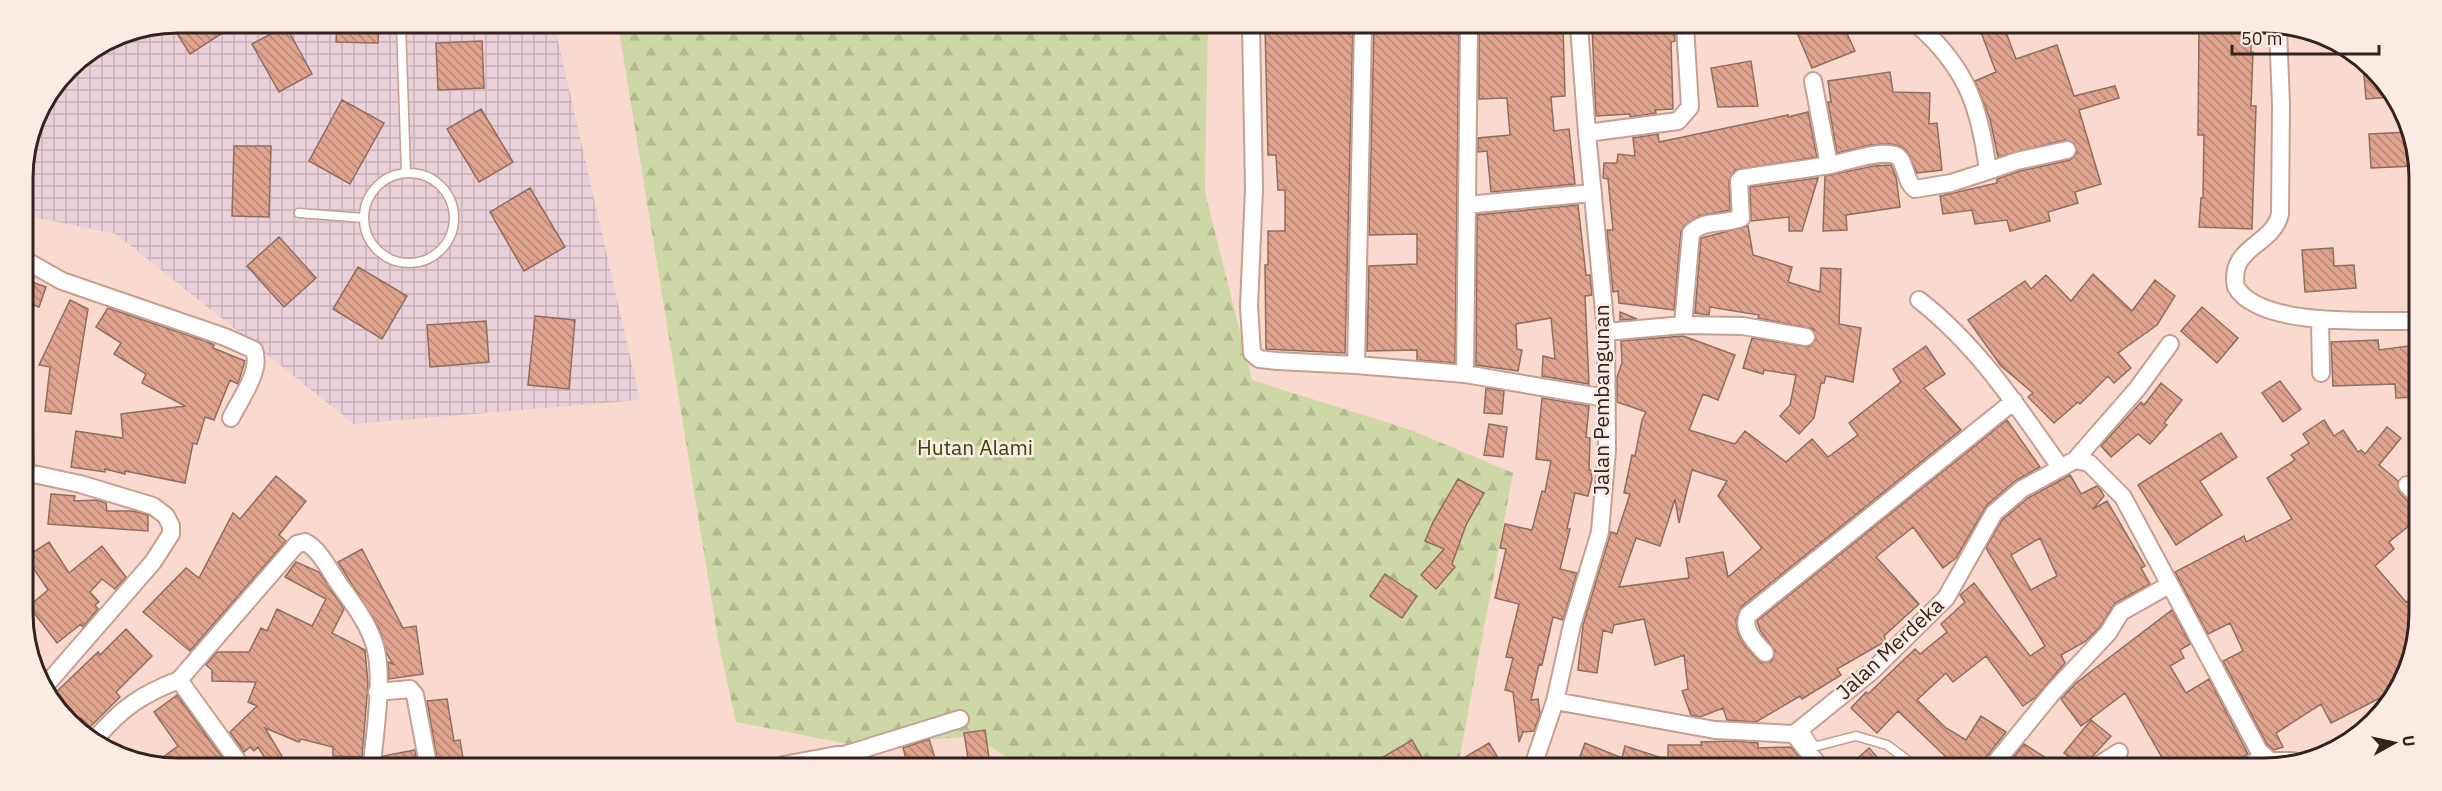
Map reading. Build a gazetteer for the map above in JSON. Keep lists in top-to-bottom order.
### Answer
{
  "streets": {
    "street": ["Jalan Pembangunan", "Jalan Merdeka"]
  },
  "parks": ["Hutan Alami"],
  "scale_bar": "50 m",
  "north": "right"
}
